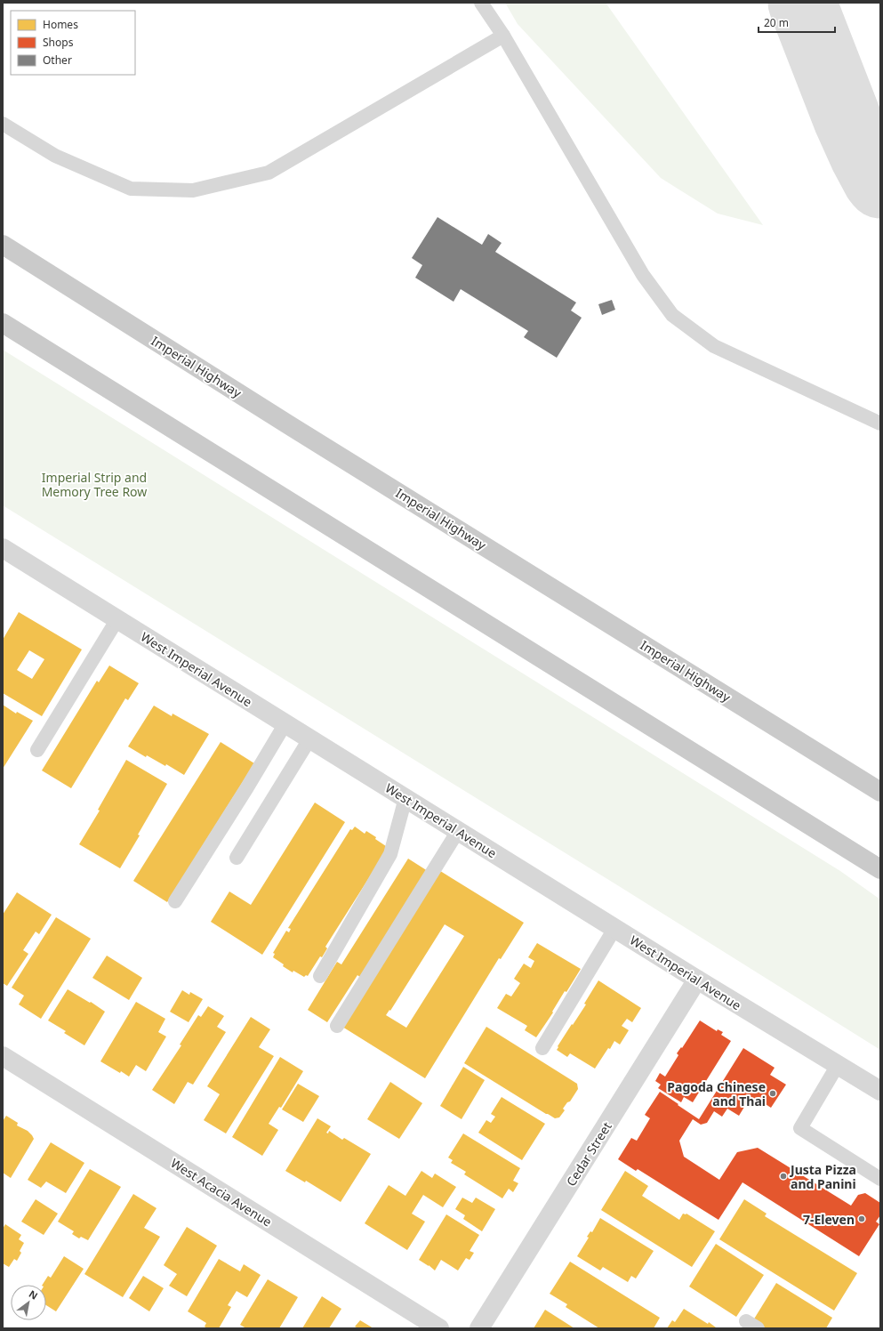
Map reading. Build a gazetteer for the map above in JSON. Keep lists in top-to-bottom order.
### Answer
{
  "streets": {
    "main road": ["Imperial Highway"],
    "street": ["West Imperial Avenue", "Cedar Street", "West Acacia Avenue"]
  },
  "crossings": [
    ["West Imperial Avenue", "Cedar Street"]
  ],
  "parks": ["Imperial Strip and Memory Tree Row"],
  "places": ["Pagoda Chinese and Thai", "Justa Pizza and Panini", "7-Eleven"],
  "legend": ["Homes", "Shops", "Other"],
  "scale_bar": "20 m",
  "north": "top right"
}
